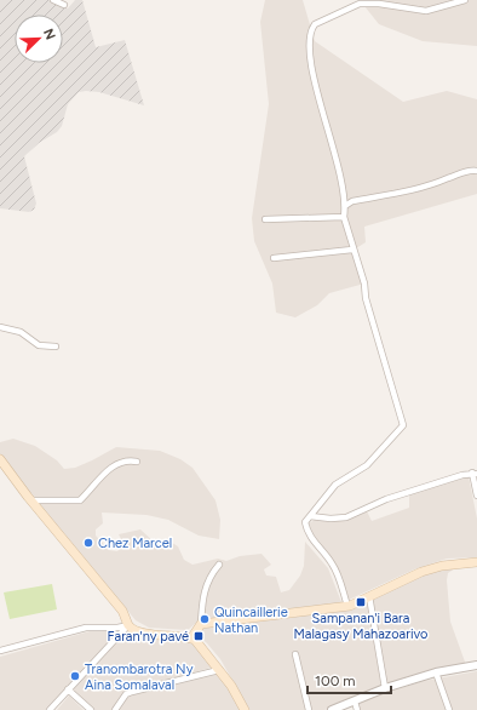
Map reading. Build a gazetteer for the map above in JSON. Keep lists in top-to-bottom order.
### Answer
{
  "places": {
    "other": ["Chez Marcel", "Quincaillerie Nathan", "Tranombarotra Ny Aina Somalaval"],
    "transit": ["Sampanan'i Bara Malagasy Mahazoarivo", "Faran'ny pavé"]
  },
  "scale_bar": "100 m",
  "north": "top right"
}
